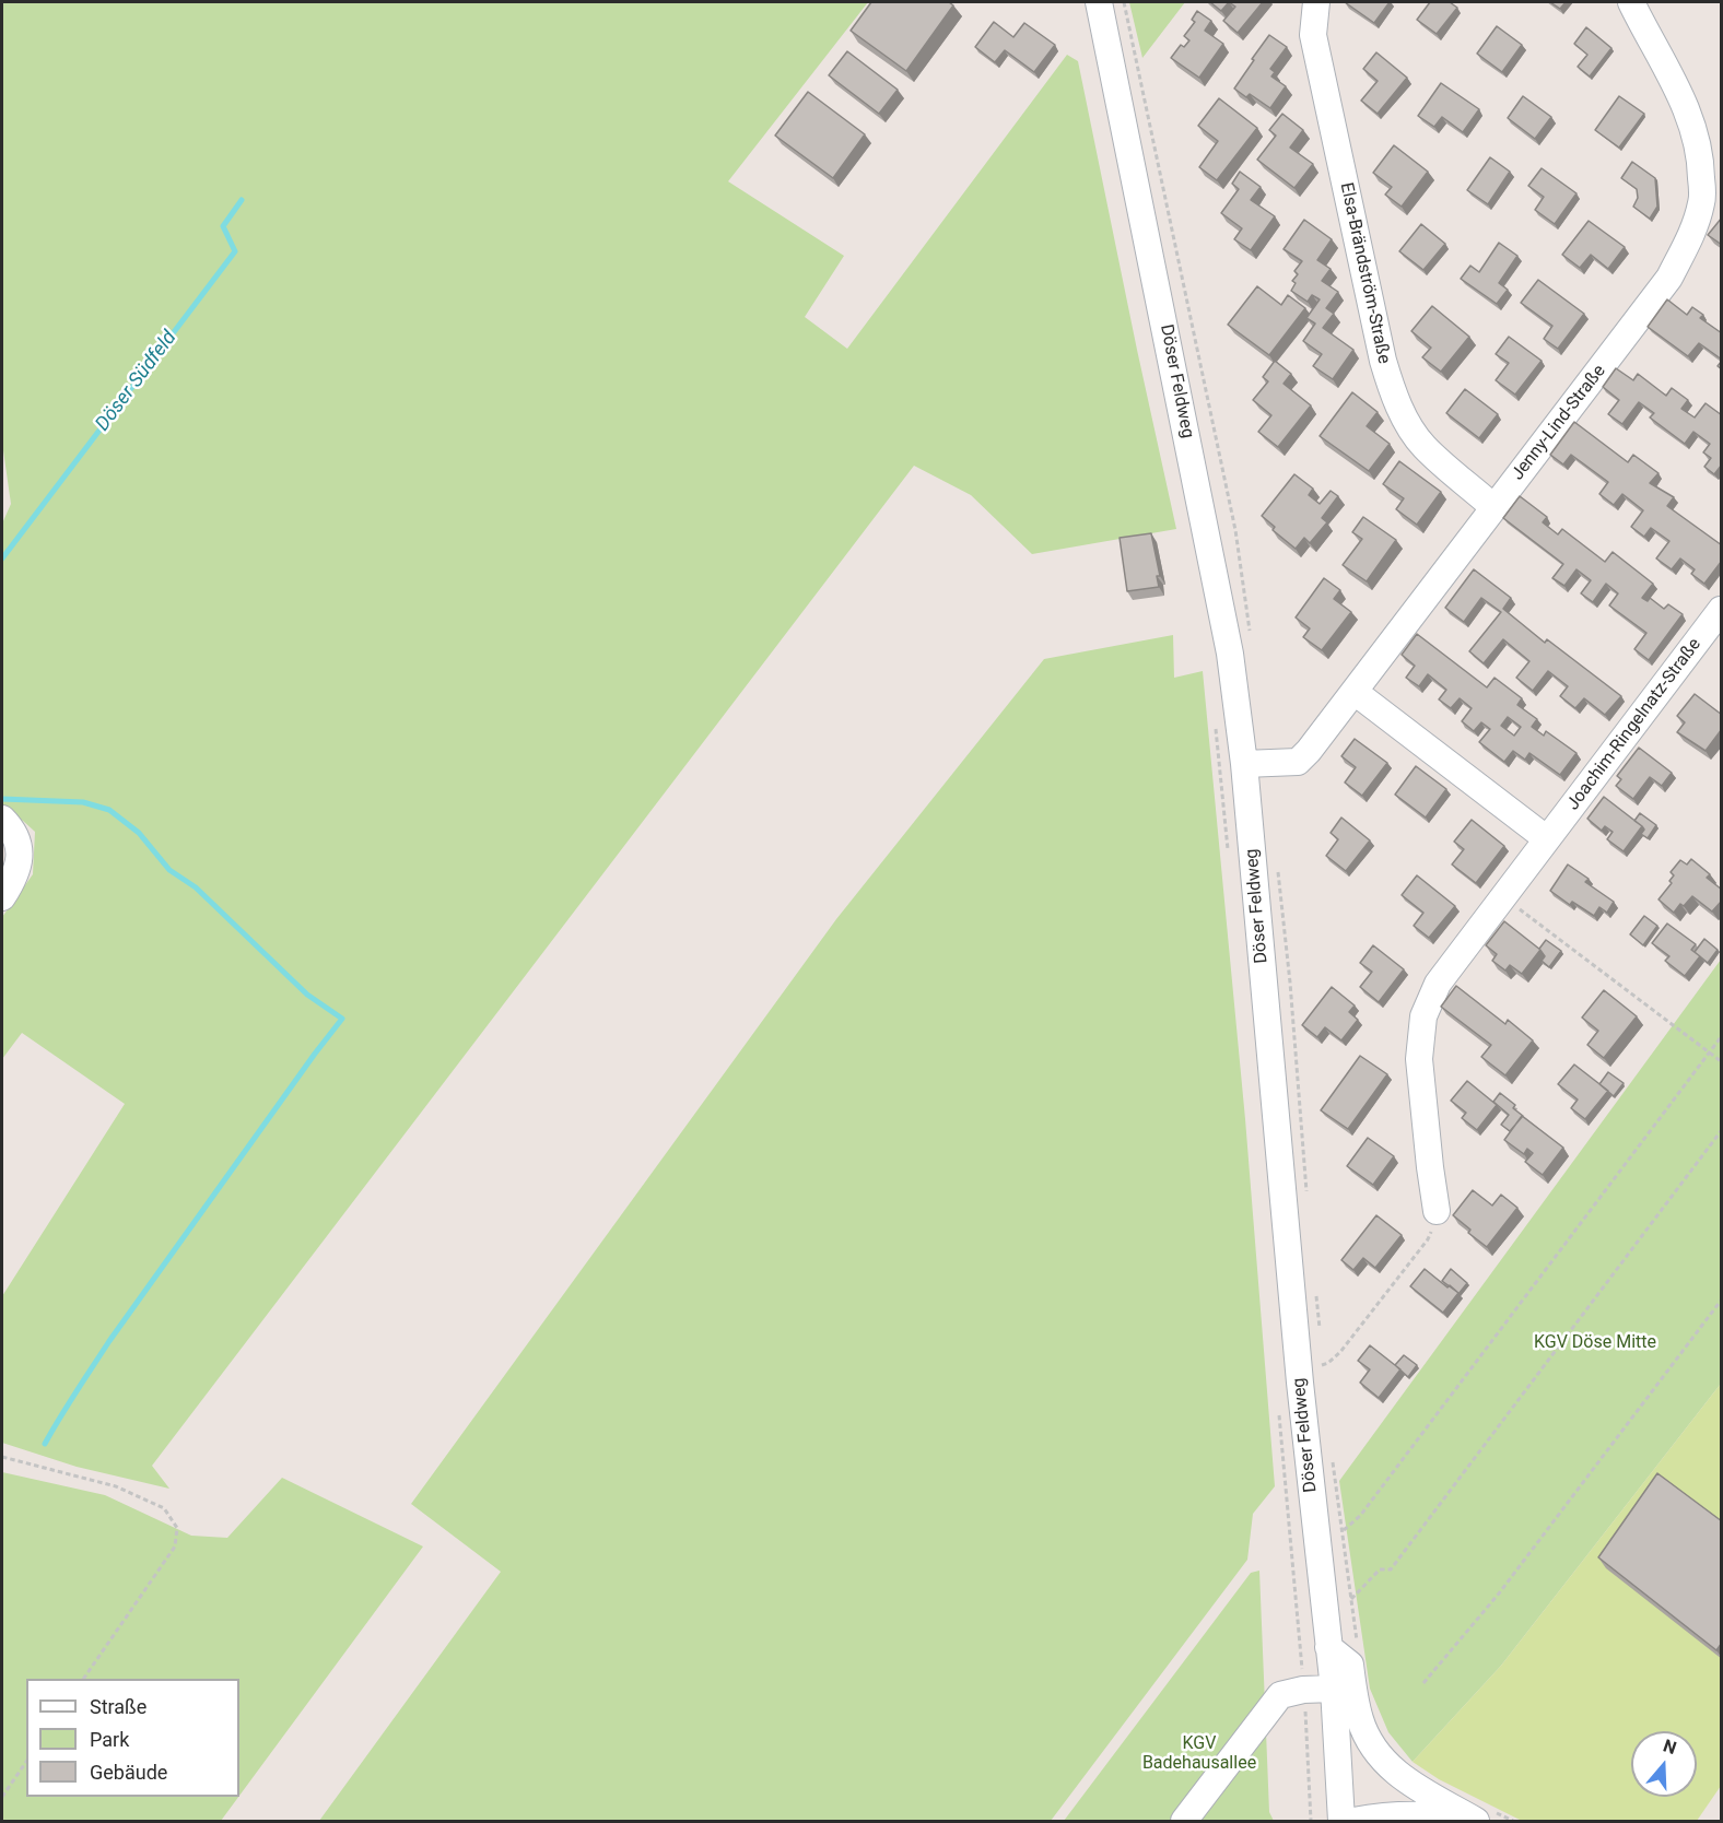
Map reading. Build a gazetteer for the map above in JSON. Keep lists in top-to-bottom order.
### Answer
{
  "streets": {
    "street": [
      "Elsa-Brändström-Straße",
      "Döser Feldweg",
      "Jenny-Lind-Straße",
      "Joachim-Ringelnatz-Straße"
    ]
  },
  "crossings": [
    ["Elsa-Brändström-Straße", "Jenny-Lind-Straße"],
    ["Döser Feldweg", "Jenny-Lind-Straße"]
  ],
  "water": ["Döser Südfeld"],
  "parks": ["KGV Döse Mitte", "KGV Badehausallee"],
  "legend": ["Straße", "Park", "Gebäude"],
  "north": "top"
}
